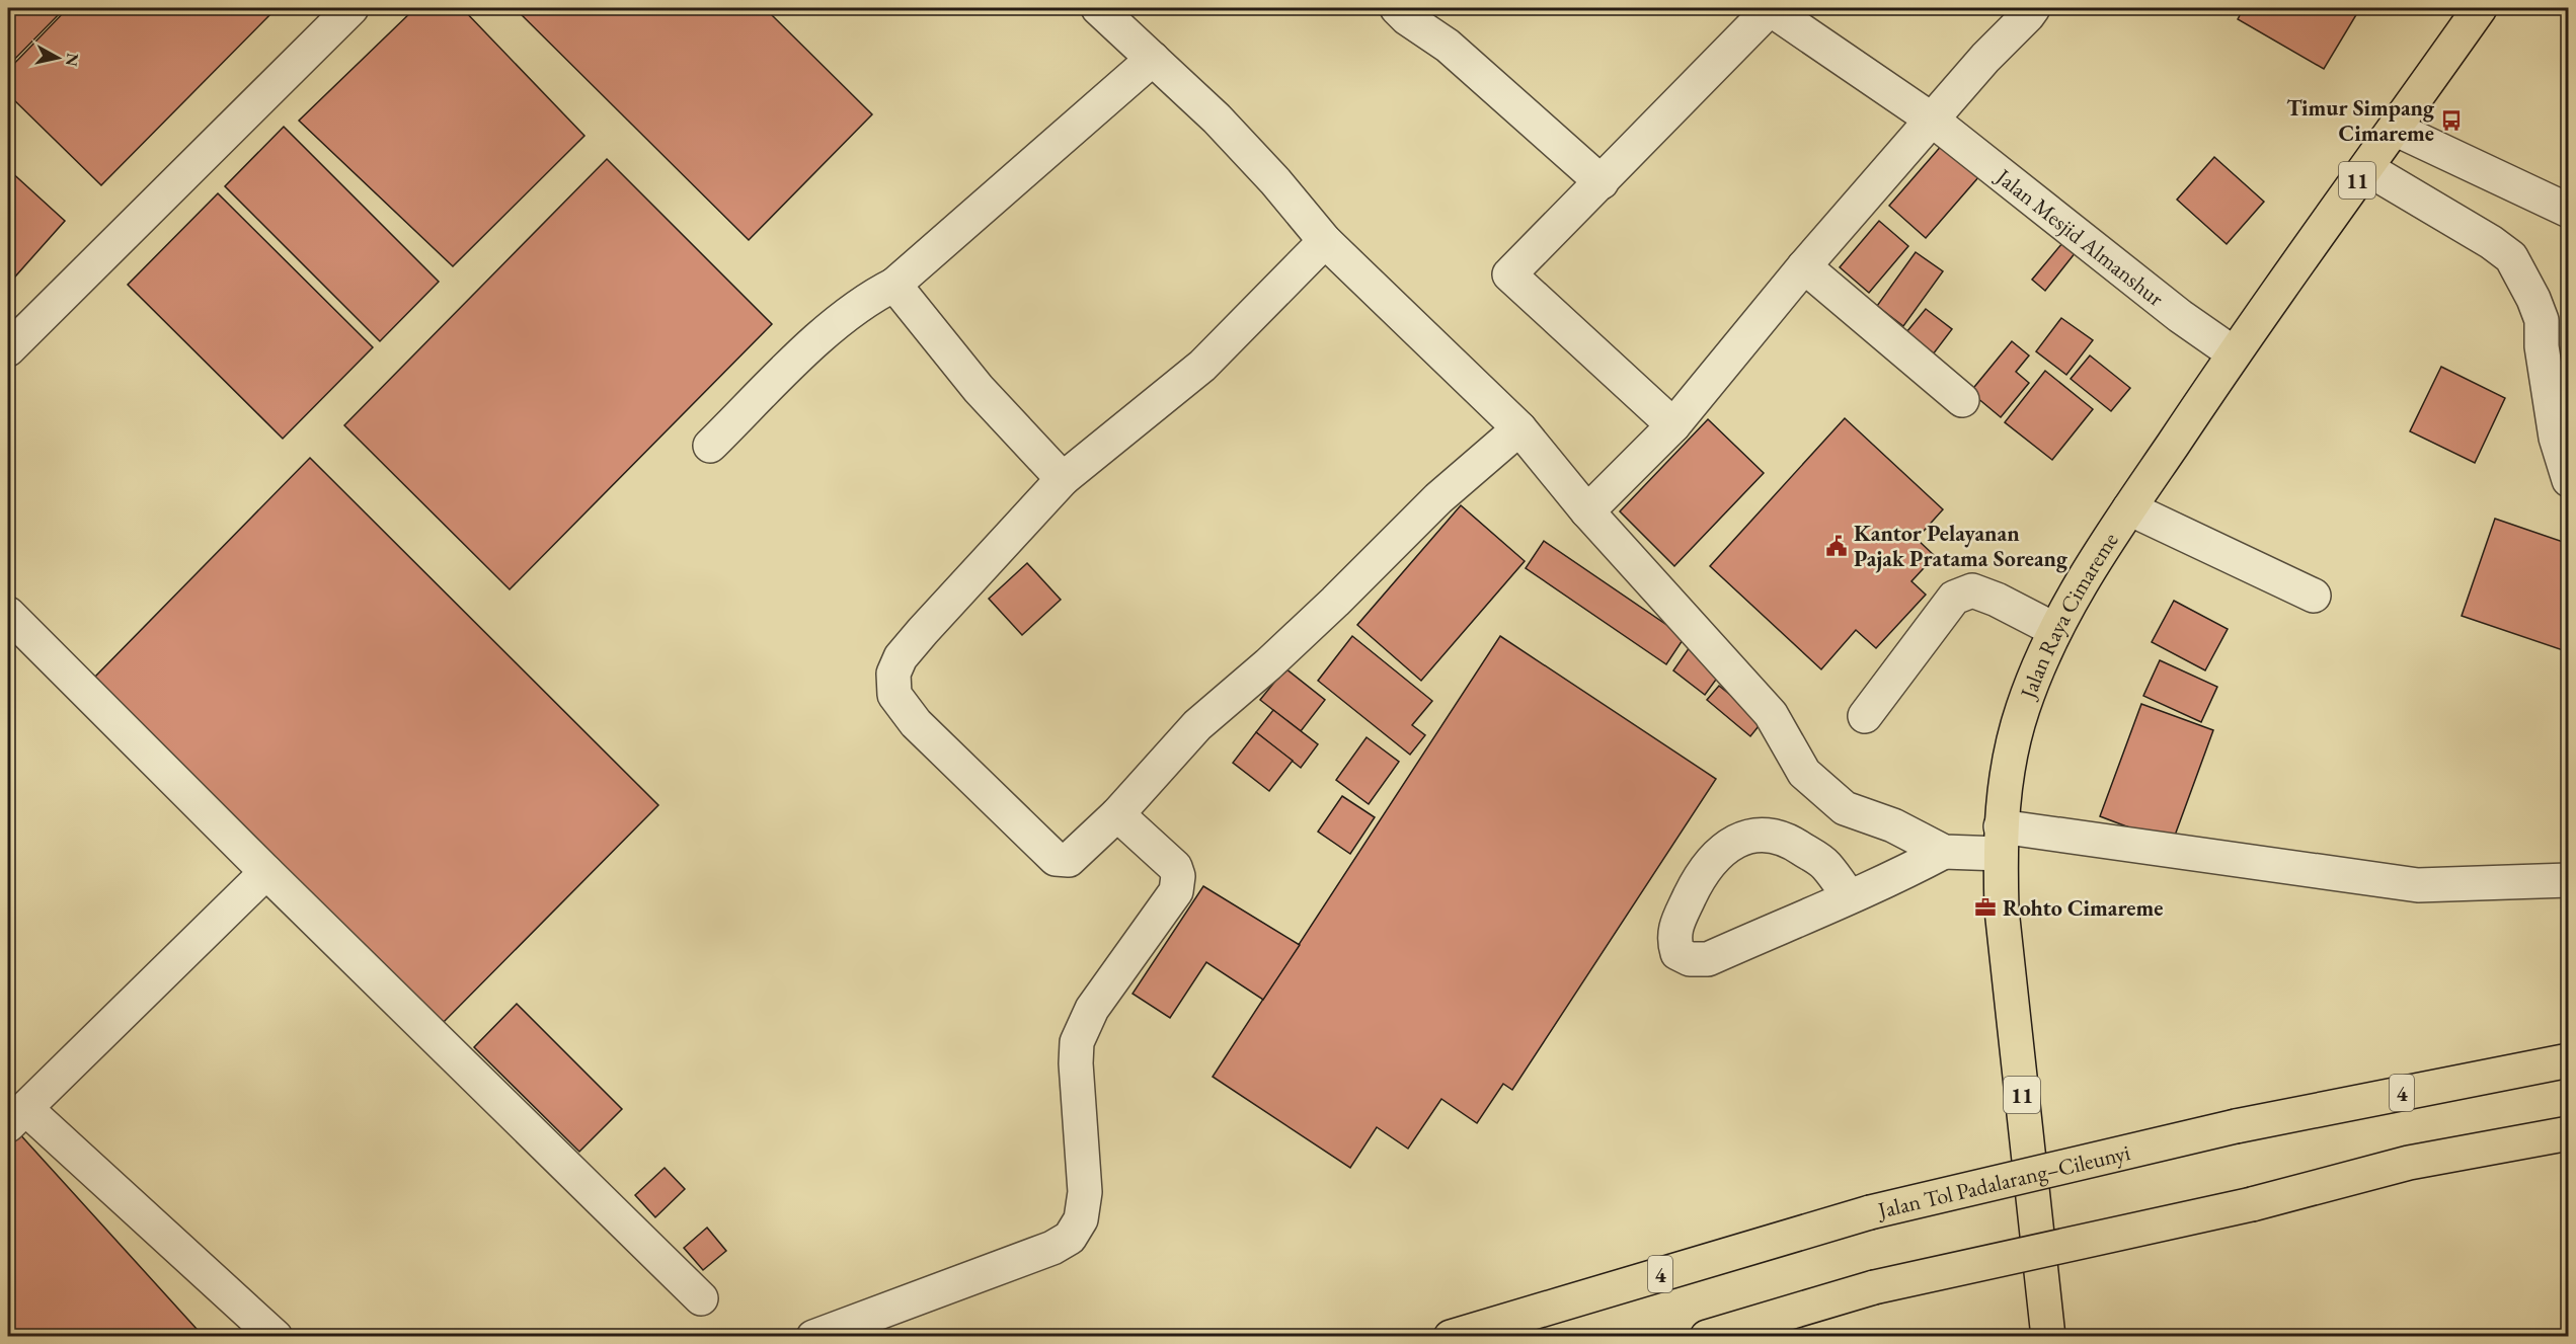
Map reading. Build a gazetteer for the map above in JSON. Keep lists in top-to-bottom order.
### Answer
{
  "streets": {
    "highway": [
      "11",
      "Jalan Raya Cimareme",
      "4",
      "Jalan Tol Padalarang–Cileunyi"
    ],
    "street": ["Jalan Mesjid Almanshur"]
  },
  "crossings": [
    ["Jalan Mesjid Almanshur", "Jalan Raya Cimareme"]
  ],
  "places": {
    "bus stop": ["Timur Simpang Cimareme"],
    "public building": ["Kantor Pelayanan Pajak Pratama Soreang"],
    "office": ["Rohto Cimareme"]
  },
  "north": "right"
}
